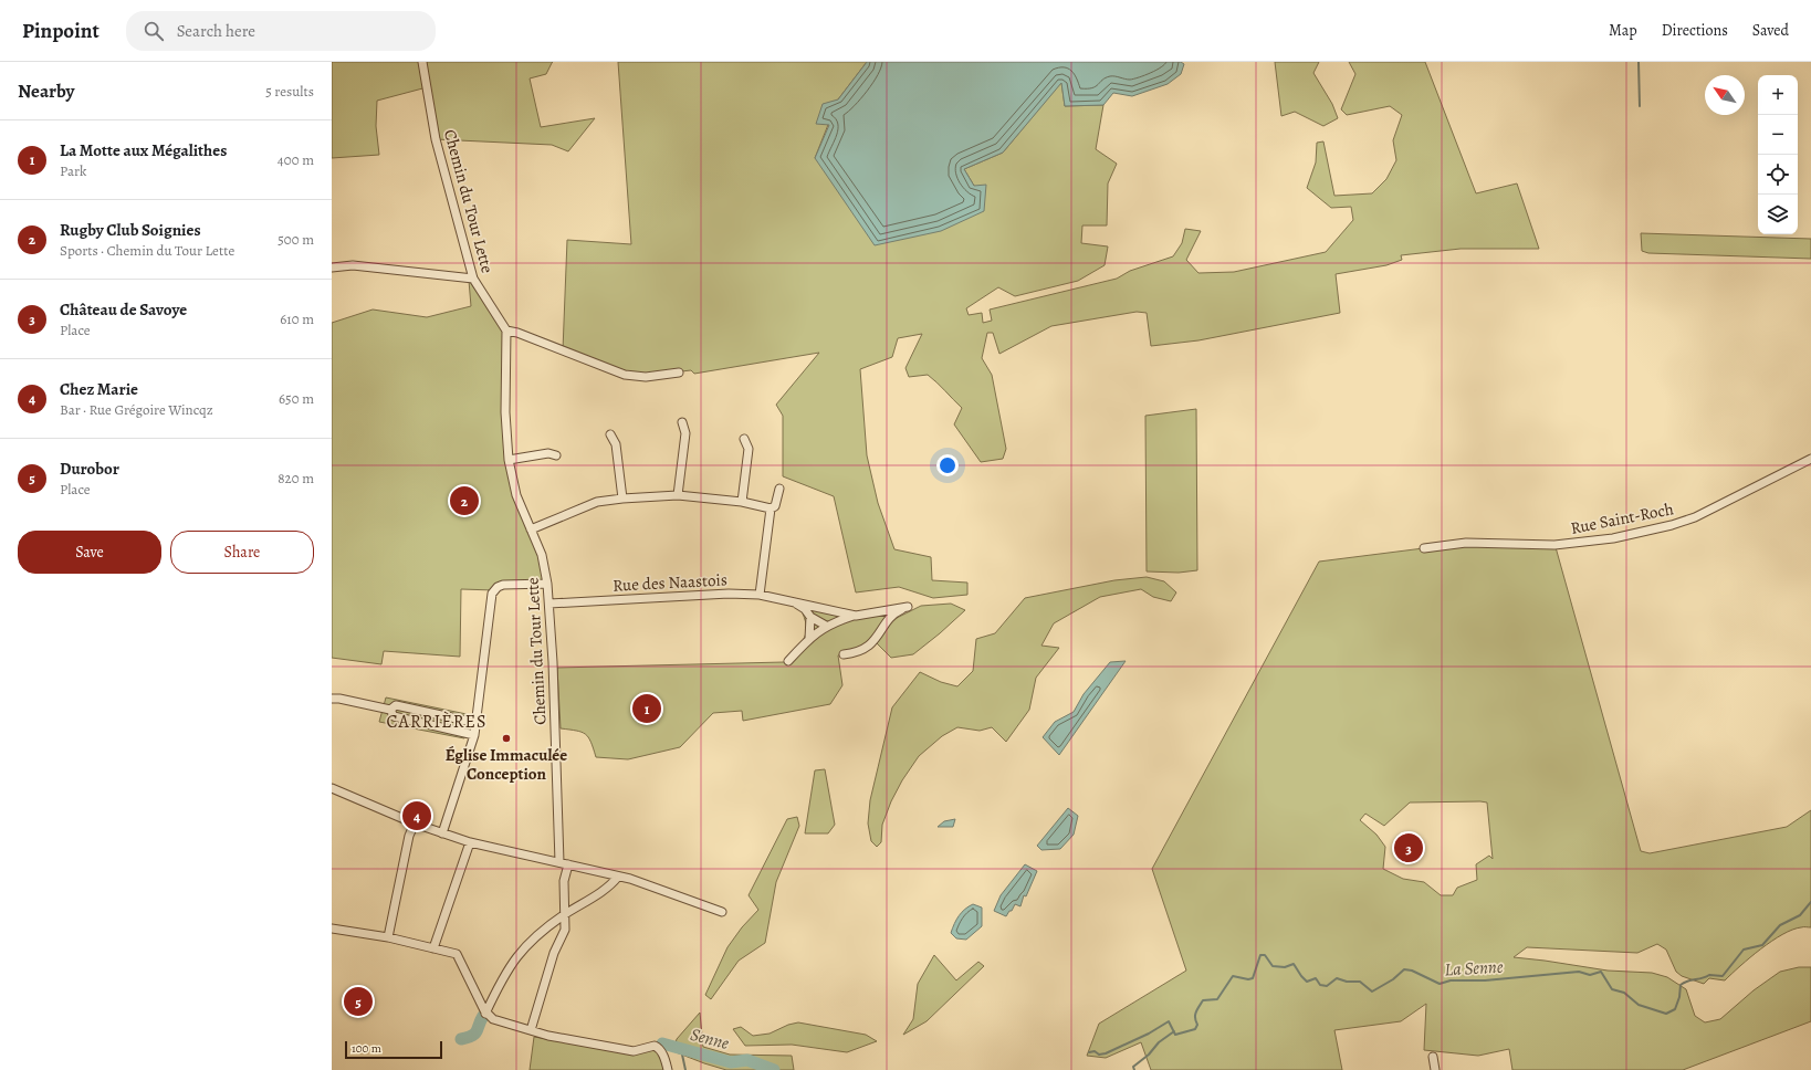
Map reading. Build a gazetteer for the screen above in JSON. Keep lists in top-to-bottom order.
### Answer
{
  "streets": {
    "street": ["Chemin du Tour Lette", "Rue Saint-Roch", "Rue des Naastois"]
  },
  "crossings": [
    ["Chemin du Tour Lette", "Rue des Naastois"]
  ],
  "districts": ["CARRIÈRES"],
  "water": ["La Senne", "Senne"],
  "places": ["Église Immaculée Conception"],
  "scale_bar": "100 m",
  "north": "top left",
  "page": {
    "header": "Pinpoint",
    "search": "Search here",
    "nav": ["Map", "Directions", "Saved"],
    "heading": ["Nearby", "5 results"],
    "map_buttons": ["+", "−"],
    "list": [
      {
        "mark": "1",
        "name": "La Motte aux Mégalithes",
        "note": "Park",
        "value": "400 m"
      },
      {
        "mark": "2",
        "name": "Rugby Club Soignies",
        "note": "Sports · Chemin du Tour Lette",
        "value": "500 m"
      },
      {
        "mark": "3",
        "name": "Château de Savoye",
        "note": "Place",
        "value": "610 m"
      },
      {
        "mark": "4",
        "name": "Chez Marie",
        "note": "Bar · Rue Grégoire Wincqz",
        "value": "650 m"
      },
      {
        "mark": "5",
        "name": "Durobor",
        "note": "Place",
        "value": "820 m"
      }
    ],
    "pins": [
      "2",
      "1",
      "4",
      "3",
      "5"
    ],
    "buttons": ["Save", "Share"],
    "scale": "100 m"
  }
}
